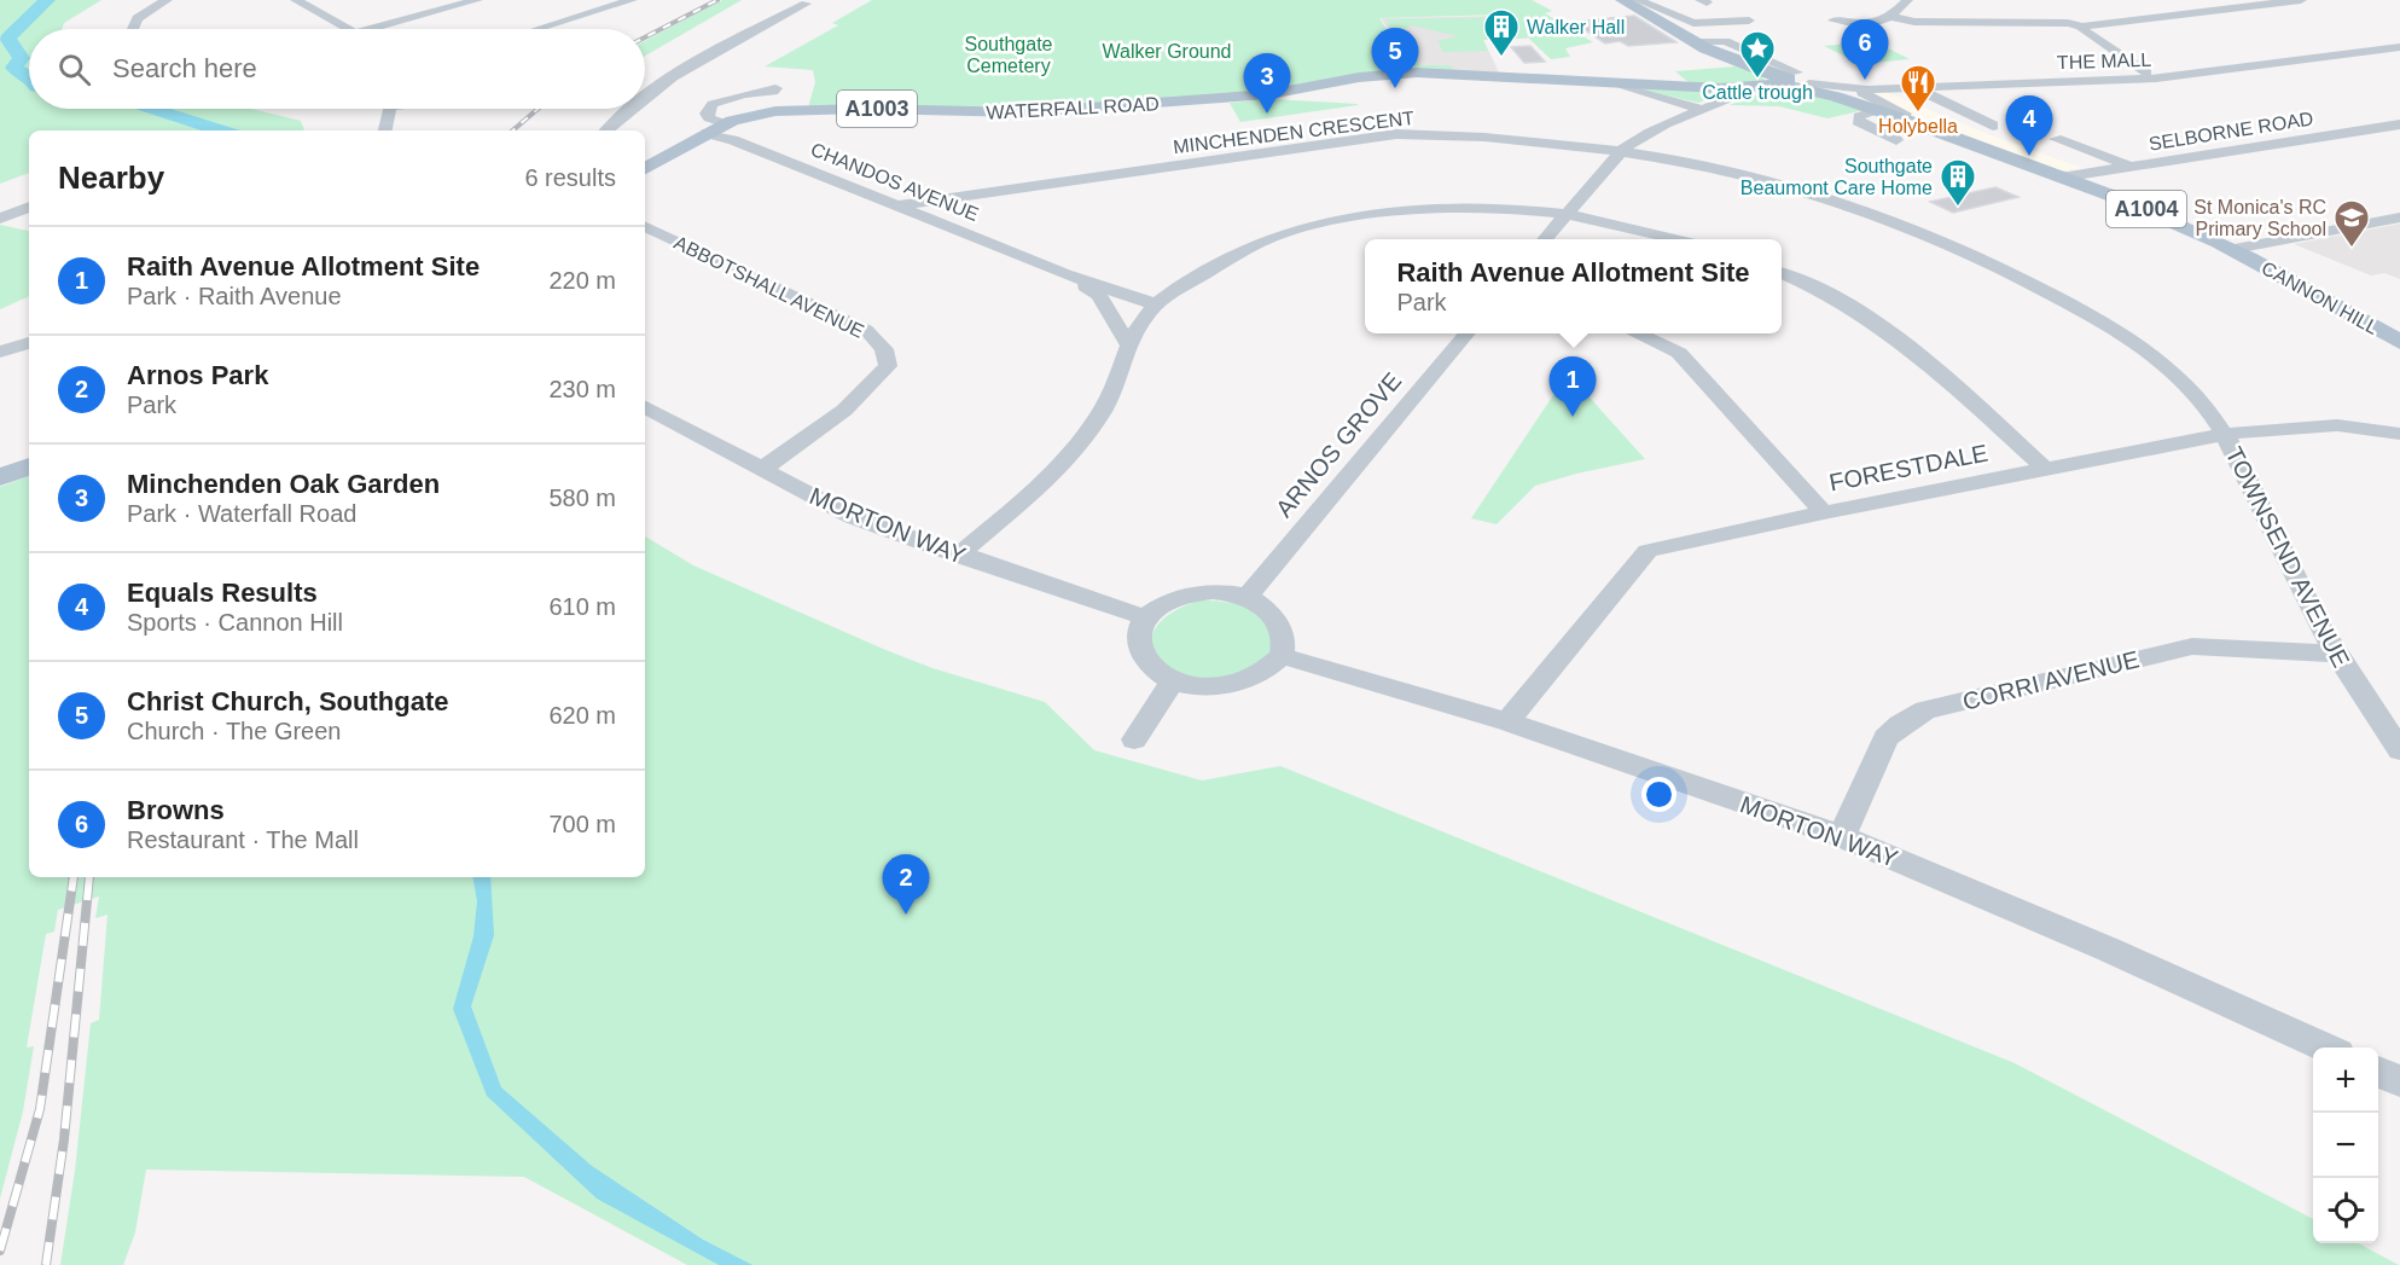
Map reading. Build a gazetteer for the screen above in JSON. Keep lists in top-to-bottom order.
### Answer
{
  "streets": {
    "main road": [
      "WATERFALL ROAD",
      "A1003",
      "A1004",
      "CANNON HILL"
    ],
    "street": [
      "THE MALL",
      "SELBORNE ROAD",
      "MINCHENDEN CRESCENT",
      "CHANDOS AVENUE",
      "ABBOTSHALL AVENUE",
      "ARNOS GROVE",
      "FORESTDALE",
      "MORTON WAY",
      "TOWNSEND AVENUE",
      "CORRI AVENUE"
    ]
  },
  "crossings": [
    ["THE MALL", "A1004"],
    ["THE MALL", "CANNON HILL"],
    ["WATERFALL ROAD", "A1003"],
    ["WATERFALL ROAD", "CHANDOS AVENUE"],
    ["SELBORNE ROAD", "CANNON HILL"],
    ["MINCHENDEN CRESCENT", "CHANDOS AVENUE"],
    ["MINCHENDEN CRESCENT", "FORESTDALE"],
    ["MINCHENDEN CRESCENT", "TOWNSEND AVENUE"],
    ["A1004", "CANNON HILL"],
    ["ABBOTSHALL AVENUE", "MORTON WAY"],
    ["ARNOS GROVE", "MORTON WAY"],
    ["FORESTDALE", "MORTON WAY"],
    ["FORESTDALE", "TOWNSEND AVENUE"],
    ["MORTON WAY", "CORRI AVENUE"],
    ["TOWNSEND AVENUE", "CORRI AVENUE"]
  ],
  "parks": ["Southgate Cemetery", "Walker Ground"],
  "places": {
    "building": ["Walker Hall", "Southgate Beaumont Care Home"],
    "place": ["Cattle trough"],
    "restaurant": ["Holybella"],
    "school or university": ["St Monica's RC Primary School"]
  },
  "page": {
    "pins": [
      "6",
      "5",
      "3",
      "4",
      "1",
      "2"
    ],
    "search": "Search here",
    "heading": ["Nearby", "6 results"],
    "list": [
      {
        "mark": "1",
        "name": "Raith Avenue Allotment Site",
        "note": "Park · Raith Avenue",
        "value": "220 m"
      },
      {
        "mark": "2",
        "name": "Arnos Park",
        "note": "Park",
        "value": "230 m"
      },
      {
        "mark": "3",
        "name": "Minchenden Oak Garden",
        "note": "Park · Waterfall Road",
        "value": "580 m"
      },
      {
        "mark": "4",
        "name": "Equals Results",
        "note": "Sports · Cannon Hill",
        "value": "610 m"
      },
      {
        "mark": "5",
        "name": "Christ Church, Southgate",
        "note": "Church · The Green",
        "value": "620 m"
      },
      {
        "mark": "6",
        "name": "Browns",
        "note": "Restaurant · The Mall",
        "value": "700 m"
      }
    ],
    "popup": ["Raith Avenue Allotment Site", "Park"],
    "map_buttons": ["+", "−"]
  }
}
